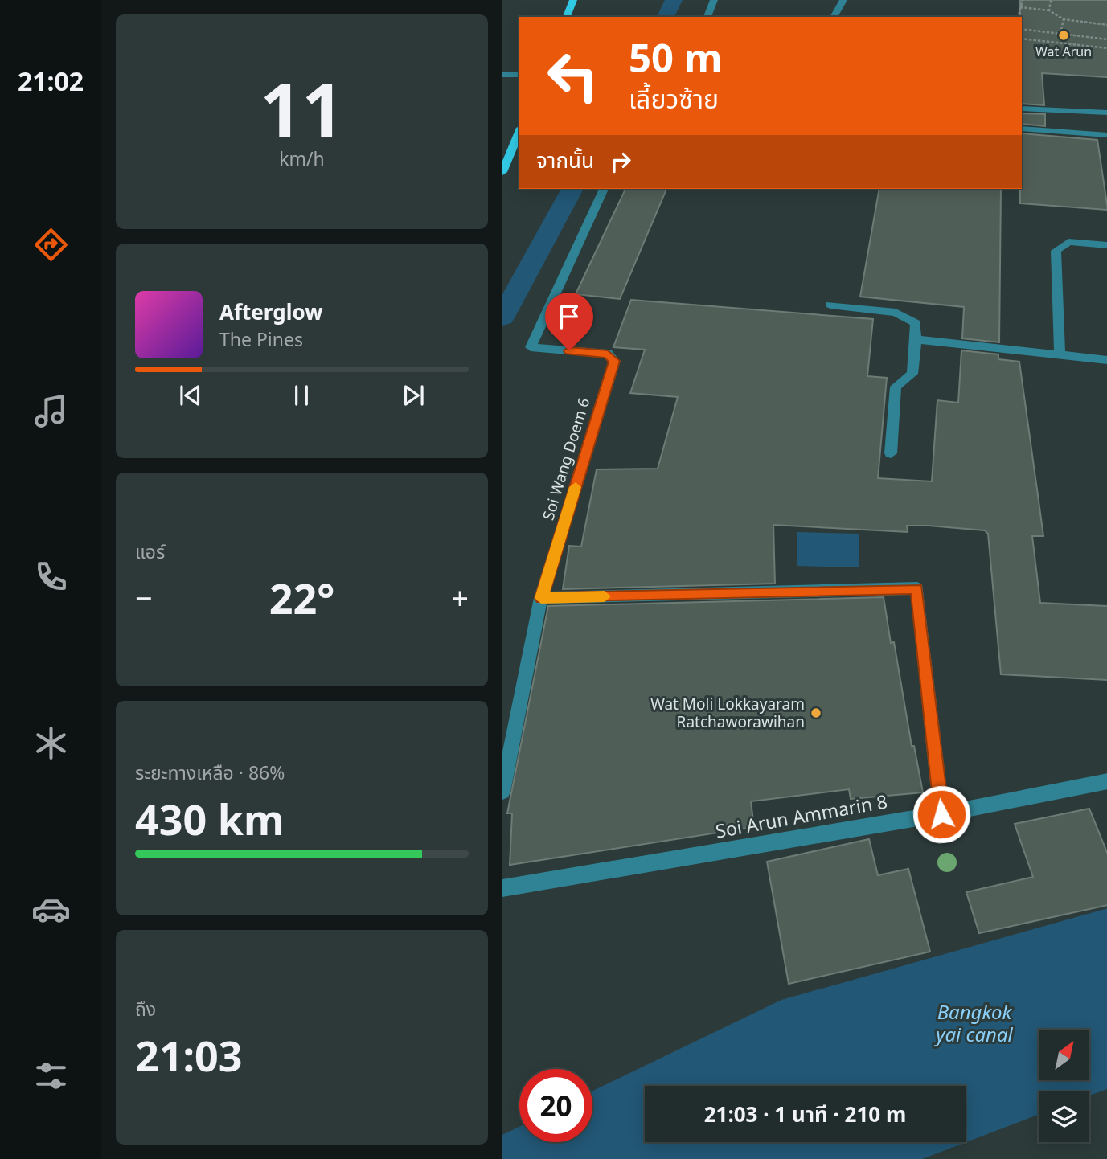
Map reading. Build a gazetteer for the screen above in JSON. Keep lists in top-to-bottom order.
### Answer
{
  "streets": {
    "street": ["Soi Wang Doem 6", "Soi Arun Ammarin 8"]
  },
  "water": ["Bangkok yai canal"],
  "places": ["Wat Arun", "Wat Moli Lokkayaram Ratchaworawihan"],
  "north": "top right",
  "page": {
    "tabs": "21:02",
    "tile": [
      ["11", "km/h"],
      "แอร์",
      ["ระยะทางเหลือ · 86%", "430 km"],
      ["ถึง", "21:03"]
    ],
    "turn": ["50 m", "เลี้ยวซ้าย"],
    "then": "จากนั้น",
    "song": ["Afterglow", "The Pines"],
    "heat": ["−", "22°", "+"],
    "limit": "20",
    "trip": "21:03 · 1 นาที · 210 m"
  }
}
